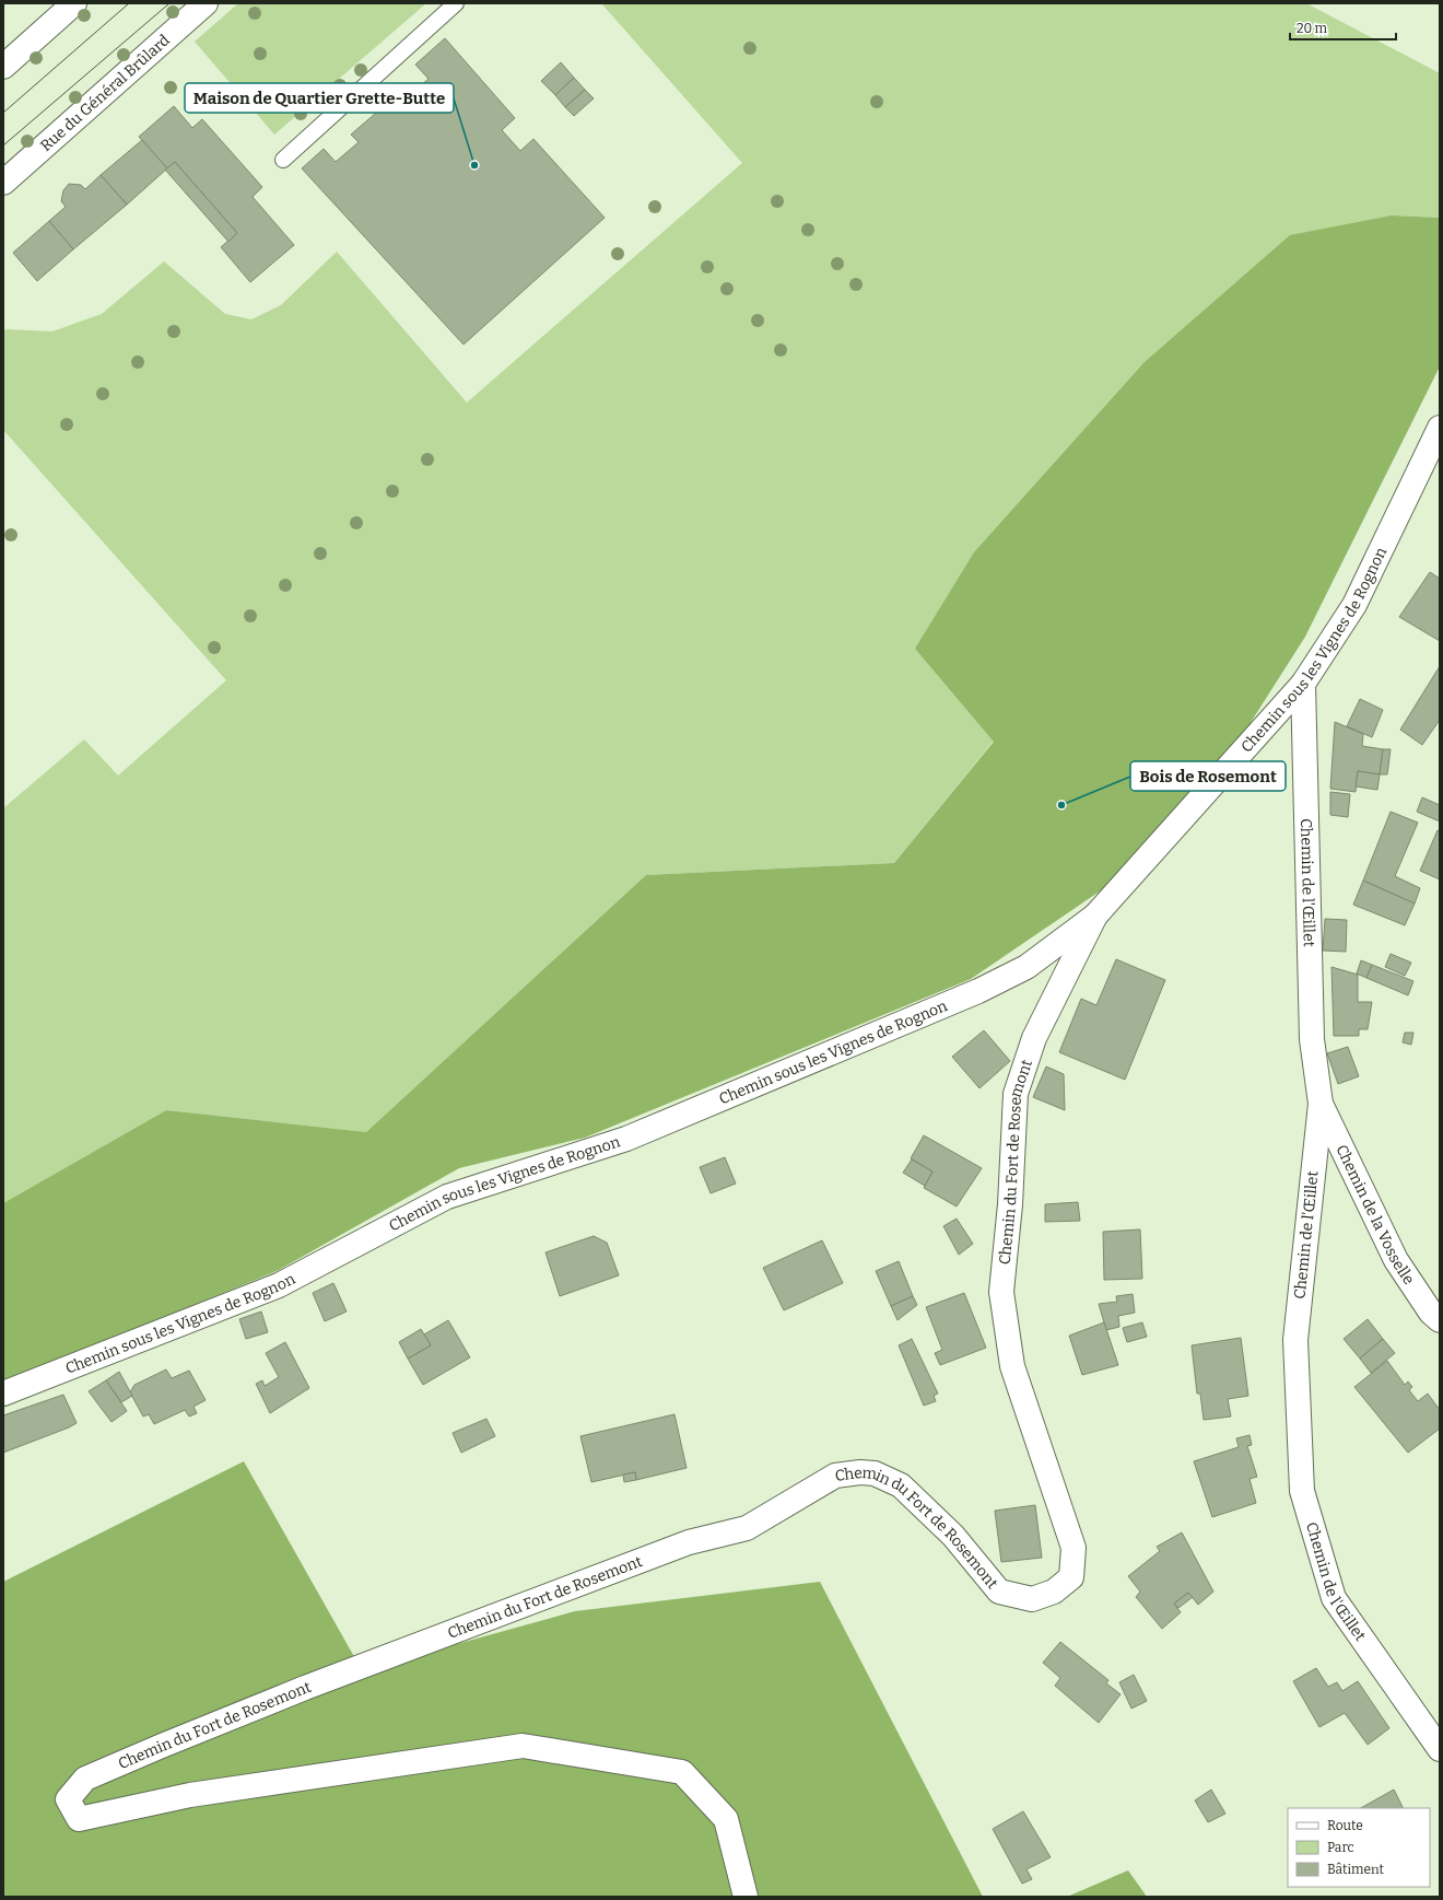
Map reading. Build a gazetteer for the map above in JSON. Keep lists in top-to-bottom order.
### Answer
{
  "streets": {
    "street": [
      "Rue du Général Brûlard",
      "Chemin sous les Vignes de Rognon",
      "Chemin de l'Œillet",
      "Chemin du Fort de Rosemont",
      "Chemin de la Vosselle"
    ]
  },
  "crossings": [
    ["Chemin sous les Vignes de Rognon", "Chemin de l'Œillet"],
    ["Chemin sous les Vignes de Rognon", "Chemin du Fort de Rosemont"],
    ["Chemin de l'Œillet", "Chemin de la Vosselle"]
  ],
  "places": ["Maison de Quartier Grette-Butte", "Bois de Rosemont"],
  "legend": ["Route", "Parc", "Bâtiment"],
  "scale_bar": "20 m"
}
